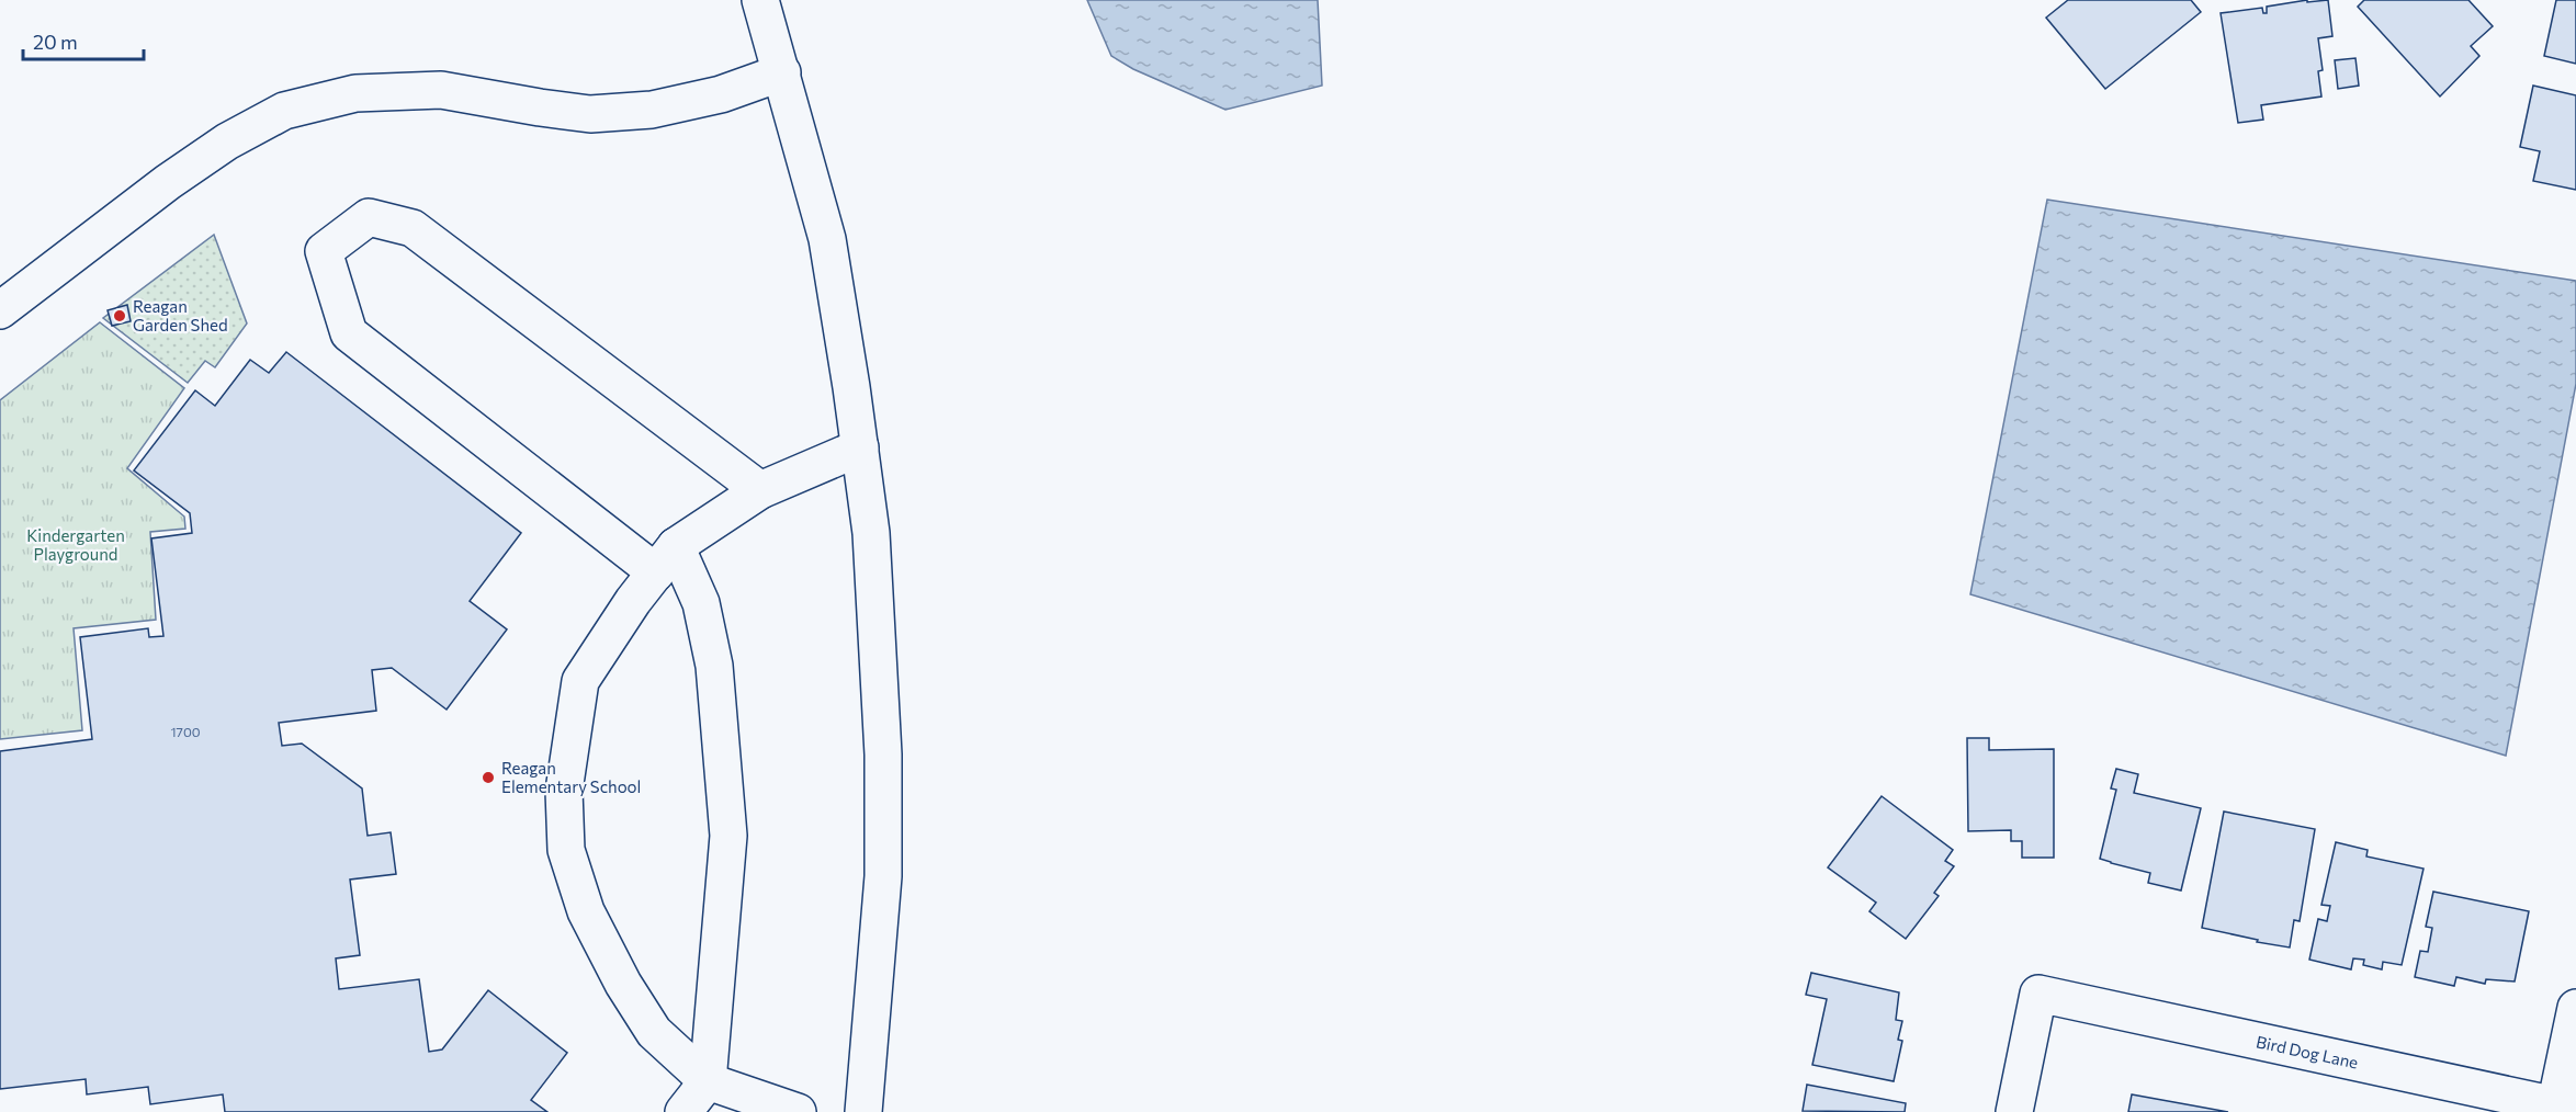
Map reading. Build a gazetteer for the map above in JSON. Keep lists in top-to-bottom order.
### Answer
{
  "streets": {
    "street": ["Bird Dog Lane"]
  },
  "parks": ["Kindergarten Playground"],
  "places": ["Reagan Garden Shed", "Reagan Elementary School"],
  "house_numbers": ["1700"],
  "scale_bar": "20 m"
}
